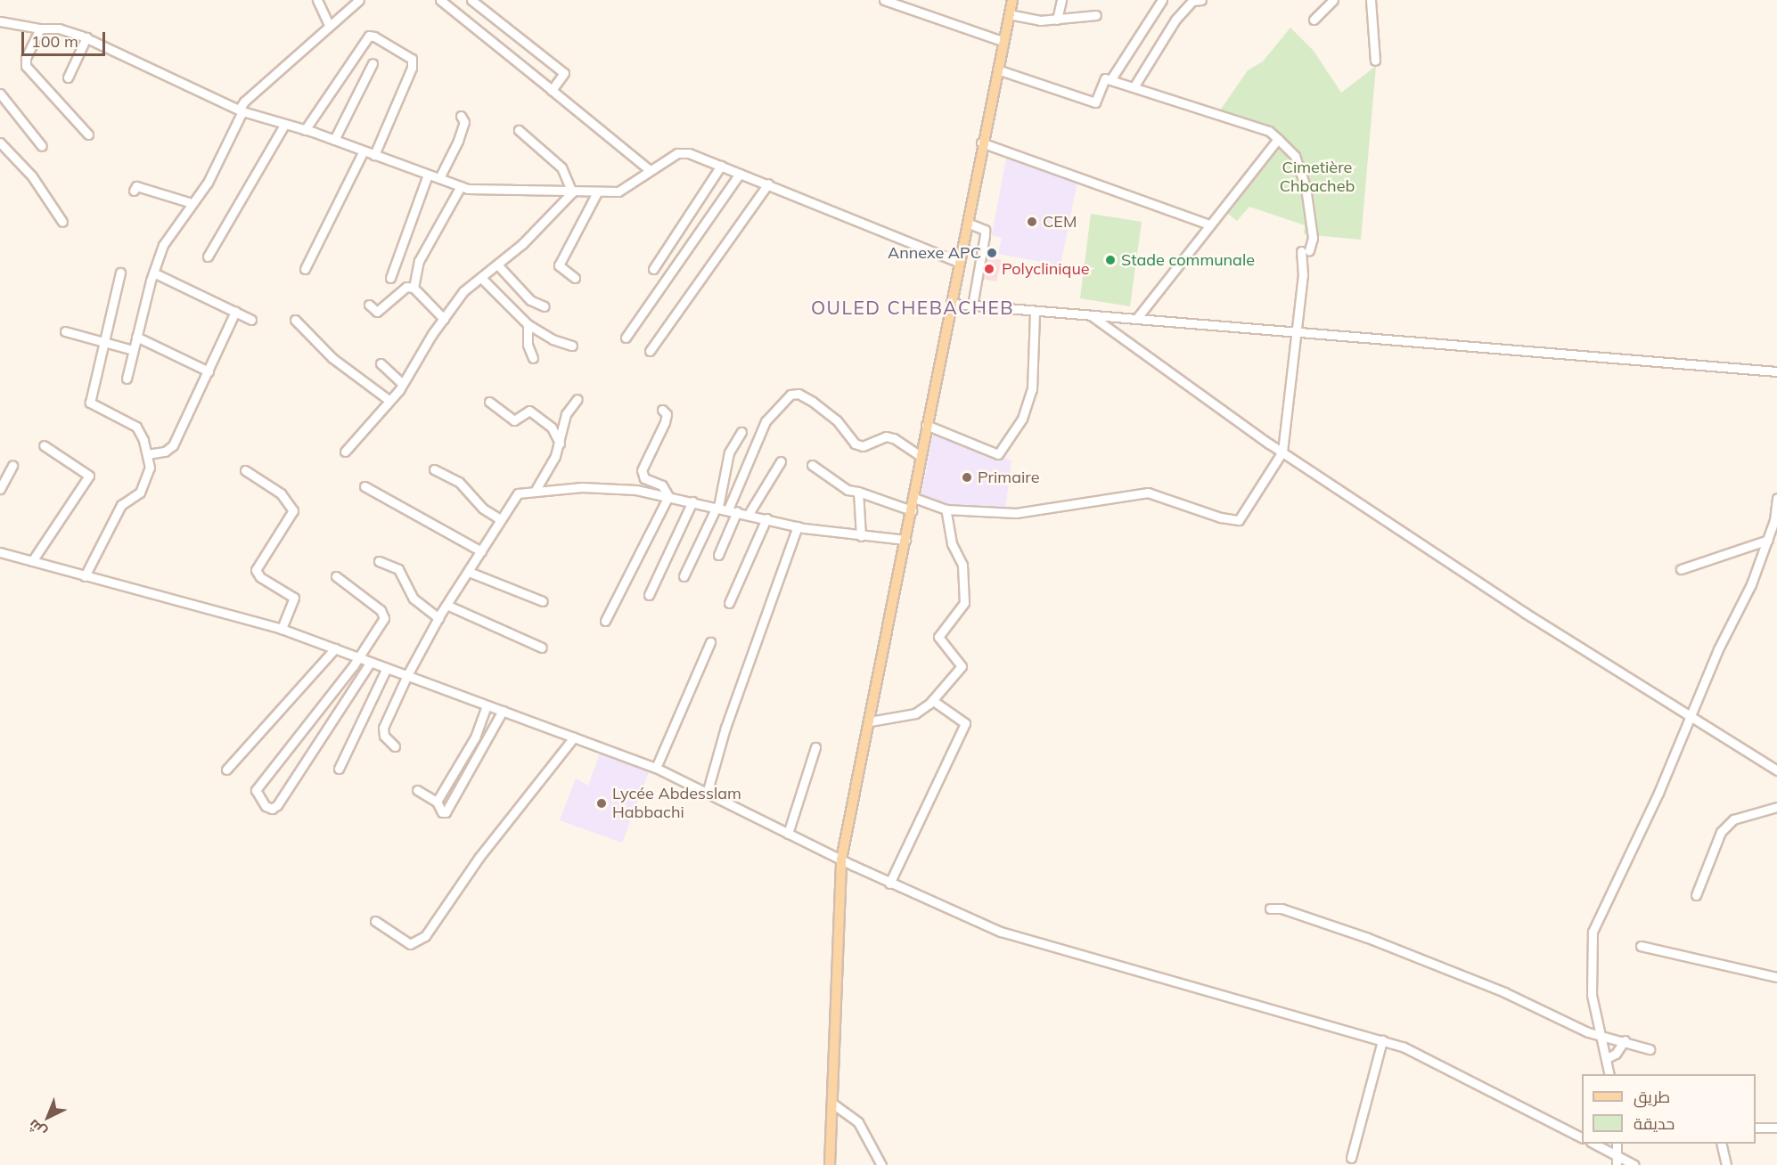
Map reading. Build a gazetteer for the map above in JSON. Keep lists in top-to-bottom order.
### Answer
{
  "districts": ["OULED CHEBACHEB"],
  "parks": ["Cimetière Chbacheb"],
  "places": [
    "CEM",
    "Annexe APC",
    "Stade communale",
    "Polyclinique",
    "Primaire",
    "Lycée Abdesslam Habbachi"
  ],
  "legend": ["طريق", "حديقة"],
  "scale_bar": "100 m",
  "north": "bottom left"
}
